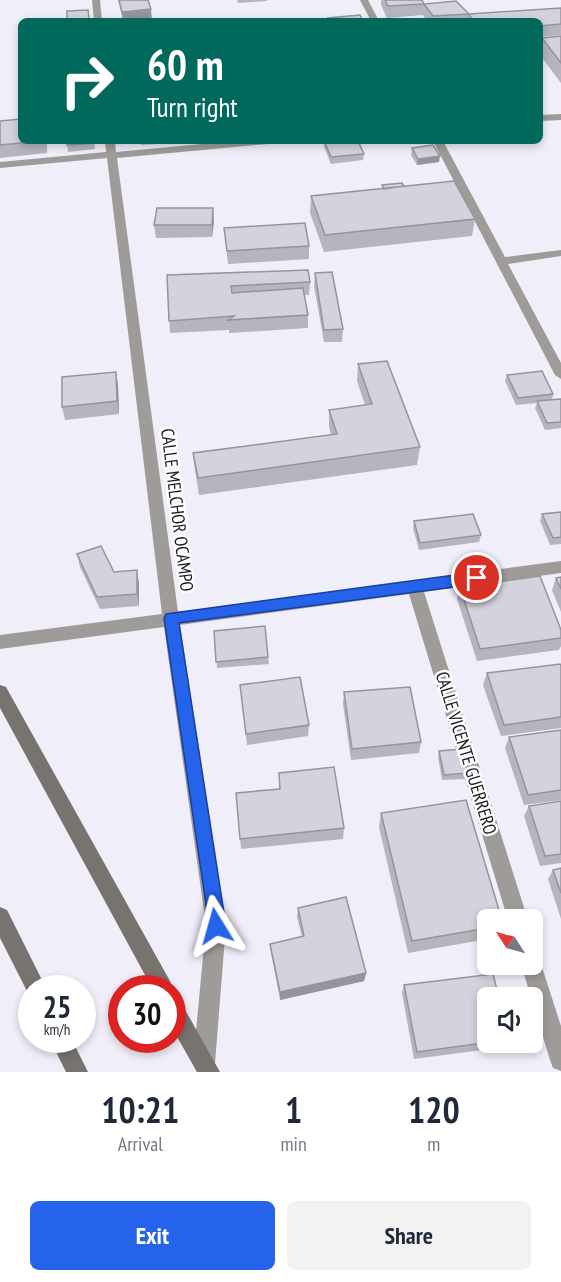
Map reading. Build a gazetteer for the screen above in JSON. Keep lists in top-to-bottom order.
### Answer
{
  "streets": {
    "street": ["CALLE MELCHOR OCAMPO", "CALLE VICENTE GUERRERO"]
  },
  "north": "top left",
  "page": {
    "turn": ["60 m", "Turn right"],
    "speed": "25 km/h",
    "limit": "30",
    "eta": [
      "10:21",
      "Arrival",
      "1",
      "min",
      "120",
      "m"
    ],
    "buttons": ["Exit", "Share"]
  }
}
